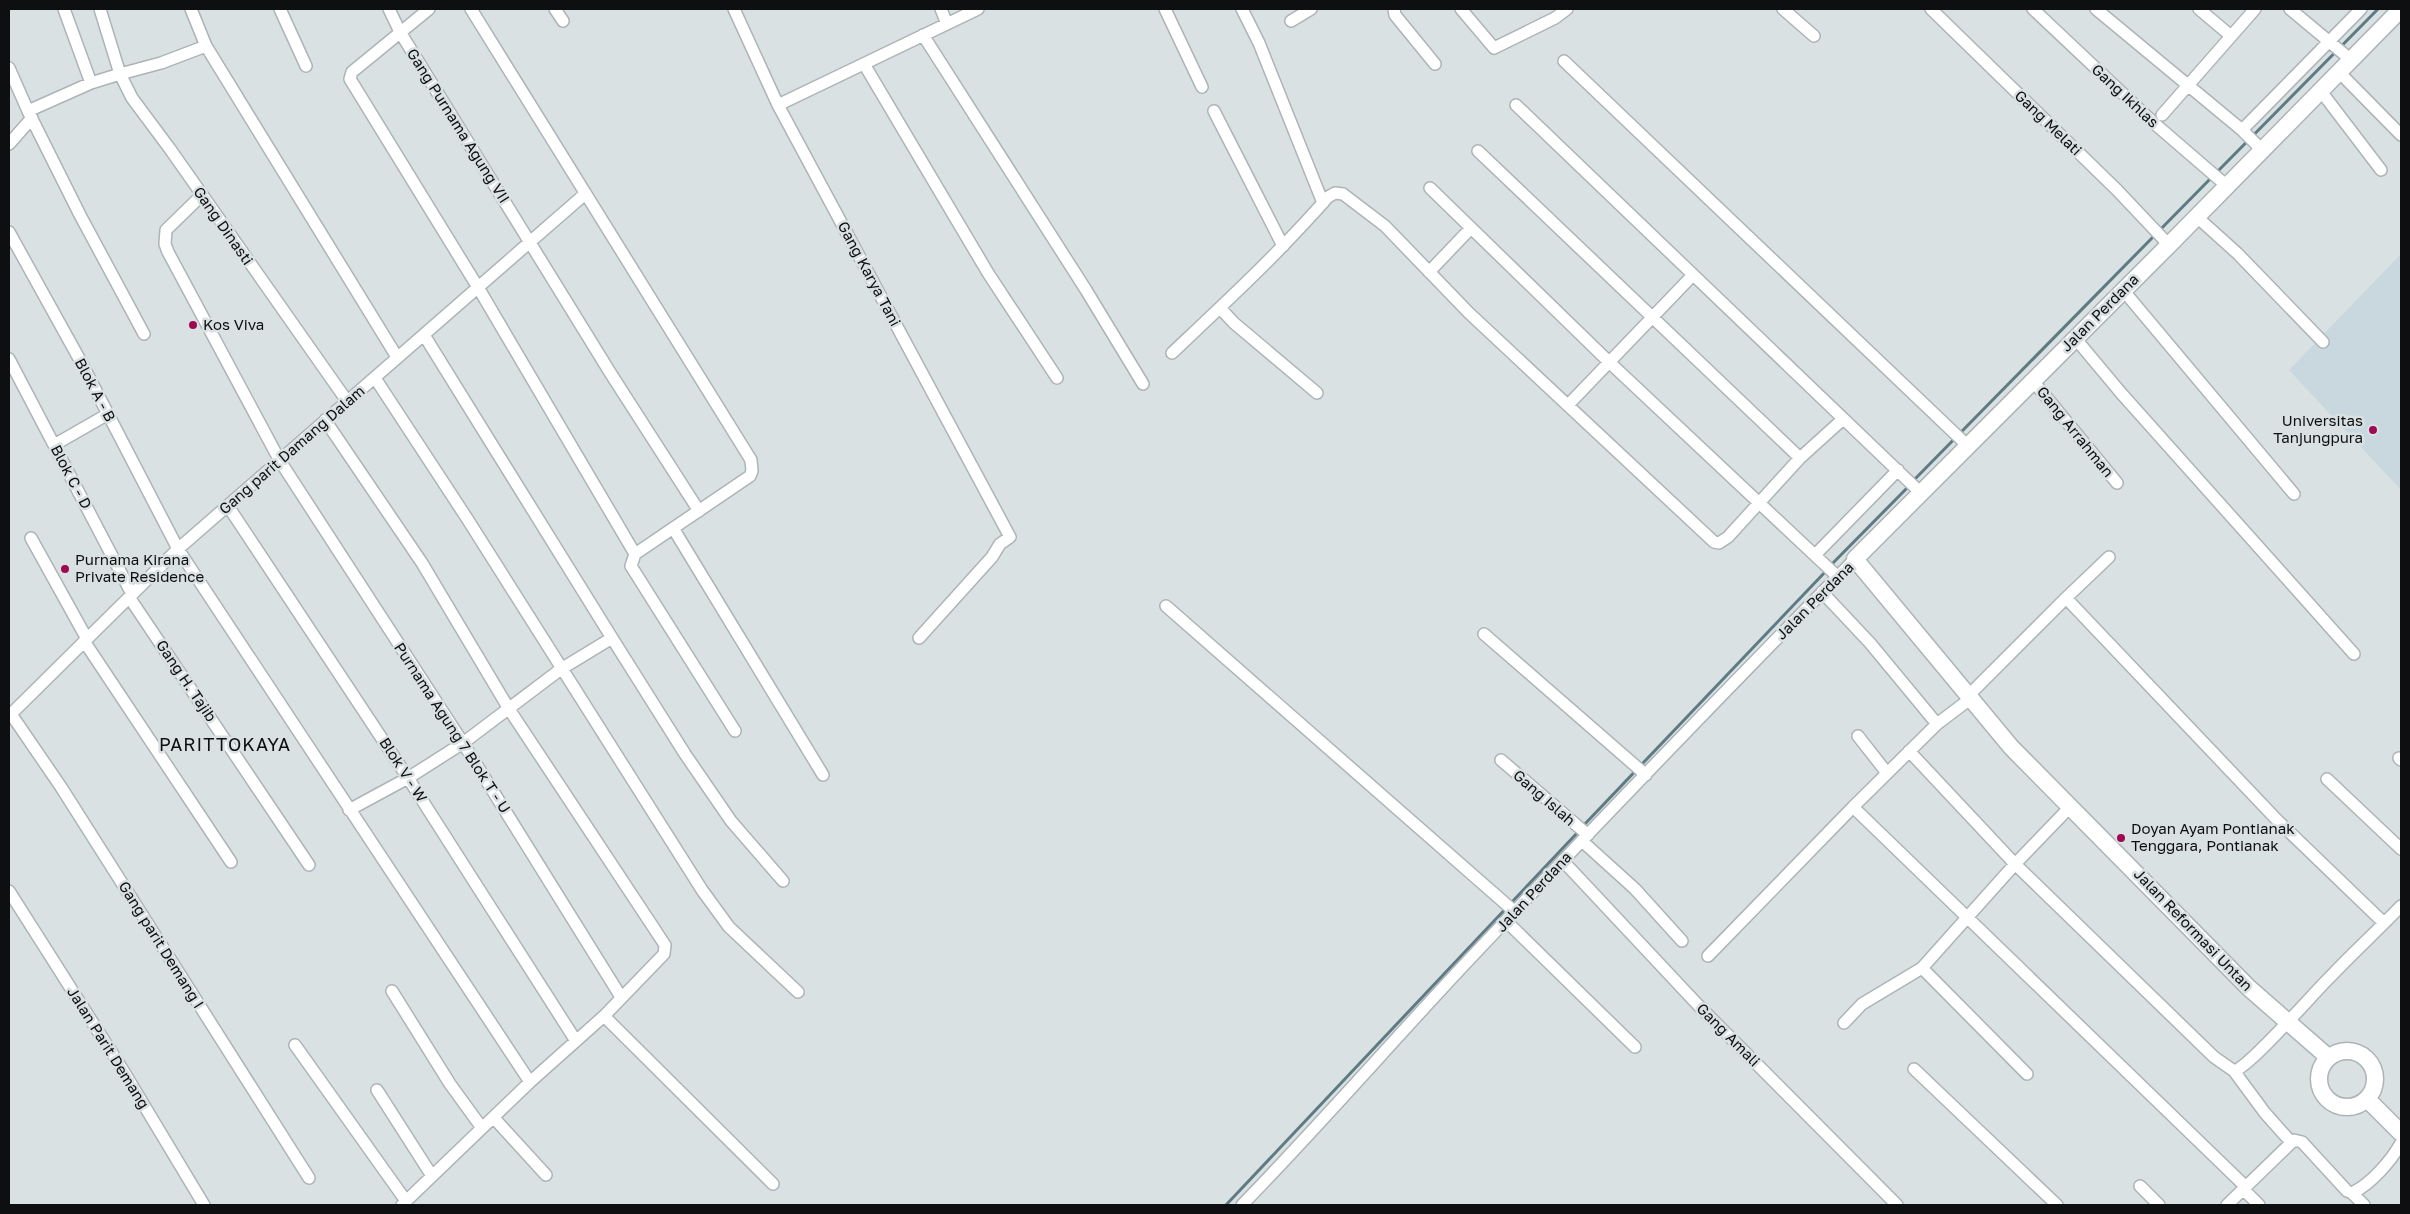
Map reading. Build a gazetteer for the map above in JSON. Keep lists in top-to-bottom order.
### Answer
{
  "streets": {
    "street": [
      "Gang Ikhlas",
      "Gang Melati",
      "Gang Purnama Agung VII",
      "Gang Dinasti",
      "Gang Karya Tani",
      "Jalan Perdana",
      "Blok A - B",
      "Gang Arrahman",
      "Gang parit Damang Dalam",
      "Blok C - D",
      "Gang H. Tajib",
      "Purnama Agung 7 Blok T - U",
      "Blok V - W",
      "Gang Islah",
      "Jalan Reformasi Untan",
      "Gang parit Demang I",
      "Gang Amali",
      "Jalan Parit Demang"
    ]
  },
  "crossings": [
    ["Gang Ikhlas", "Jalan Perdana"],
    ["Gang Melati", "Jalan Perdana"],
    ["Gang Purnama Agung VII", "Gang parit Damang Dalam"],
    ["Gang Dinasti", "Gang parit Damang Dalam"],
    ["Gang Dinasti", "Purnama Agung 7 Blok T - U"],
    ["Jalan Perdana", "Gang Arrahman"],
    ["Jalan Perdana", "Gang Islah"],
    ["Jalan Perdana", "Jalan Reformasi Untan"],
    ["Jalan Perdana", "Gang Amali"],
    ["Blok A - B", "Gang parit Damang Dalam"],
    ["Gang parit Damang Dalam", "Blok C - D"],
    ["Gang parit Damang Dalam", "Gang H. Tajib"],
    ["Gang parit Damang Dalam", "Purnama Agung 7 Blok T - U"],
    ["Gang parit Damang Dalam", "Blok V - W"],
    ["Gang parit Damang Dalam", "Gang parit Demang I"],
    ["Blok C - D", "Gang H. Tajib"]
  ],
  "districts": ["PARITTOKAYA"],
  "places": [
    "Kos Viva",
    "Universitas Tanjungpura",
    "Purnama Kirana Private Residence",
    "Doyan Ayam Pontianak Tenggara, Pontianak"
  ]
}
